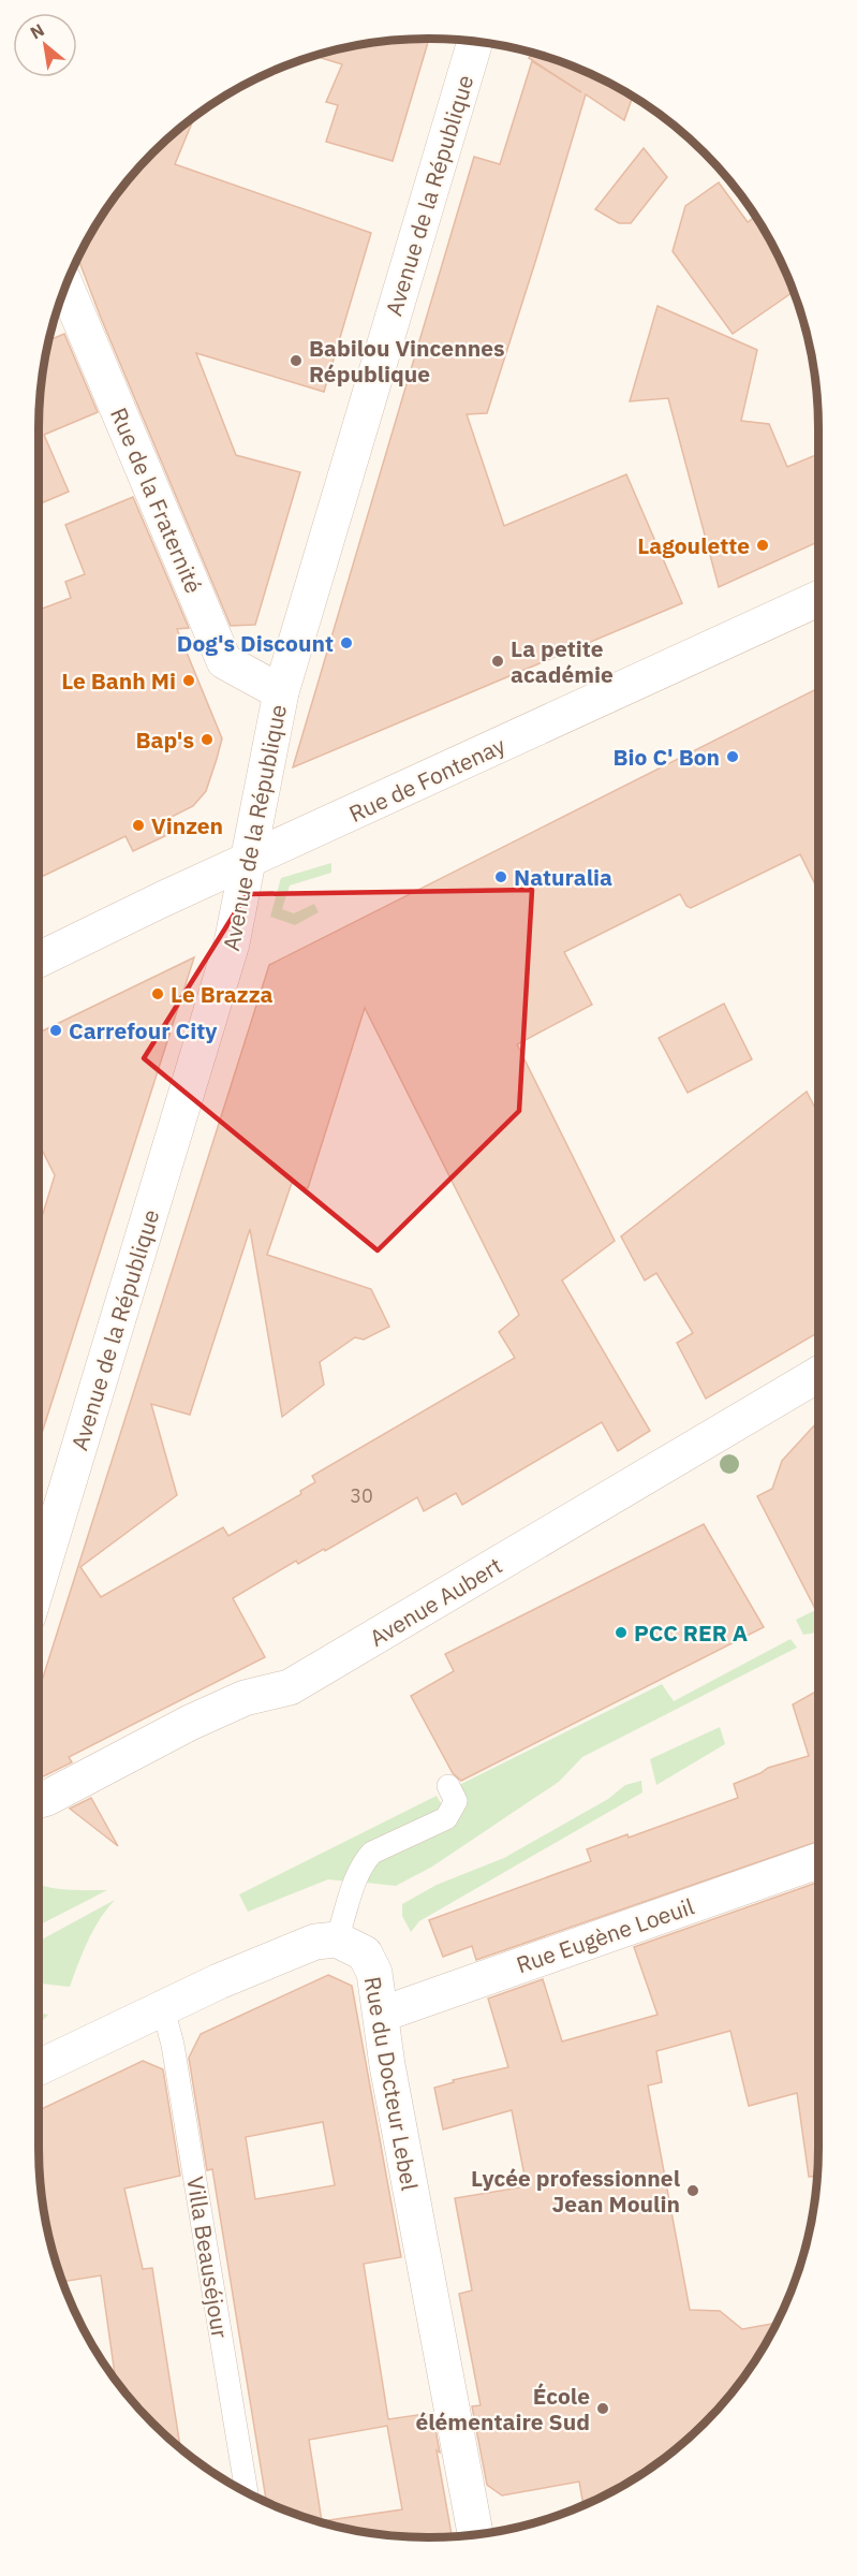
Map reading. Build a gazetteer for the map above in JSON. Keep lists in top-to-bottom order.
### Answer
{
  "streets": {
    "street": [
      "Avenue de la République",
      "Rue de la Fraternité",
      "Rue de Fontenay",
      "Avenue Aubert",
      "Rue Eugène Loeuil",
      "Rue du Docteur Lebel"
    ],
    "lane": ["Villa Beauséjour"]
  },
  "crossings": [
    ["Avenue de la République", "Rue de la Fraternité"],
    ["Avenue de la République", "Rue de Fontenay"],
    ["Rue Eugène Loeuil", "Rue du Docteur Lebel"]
  ],
  "places": [
    "Babilou Vincennes République",
    "Lagoulette",
    "Dog's Discount",
    "La petite académie",
    "Le Banh Mi",
    "Bap's",
    "Bio C' Bon",
    "Vinzen",
    "Naturalia",
    "Le Brazza",
    "Carrefour City",
    "PCC RER A",
    "Lycée professionnel Jean Moulin",
    "École élémentaire Sud"
  ],
  "house_numbers": ["30"],
  "north": "top left"
}
